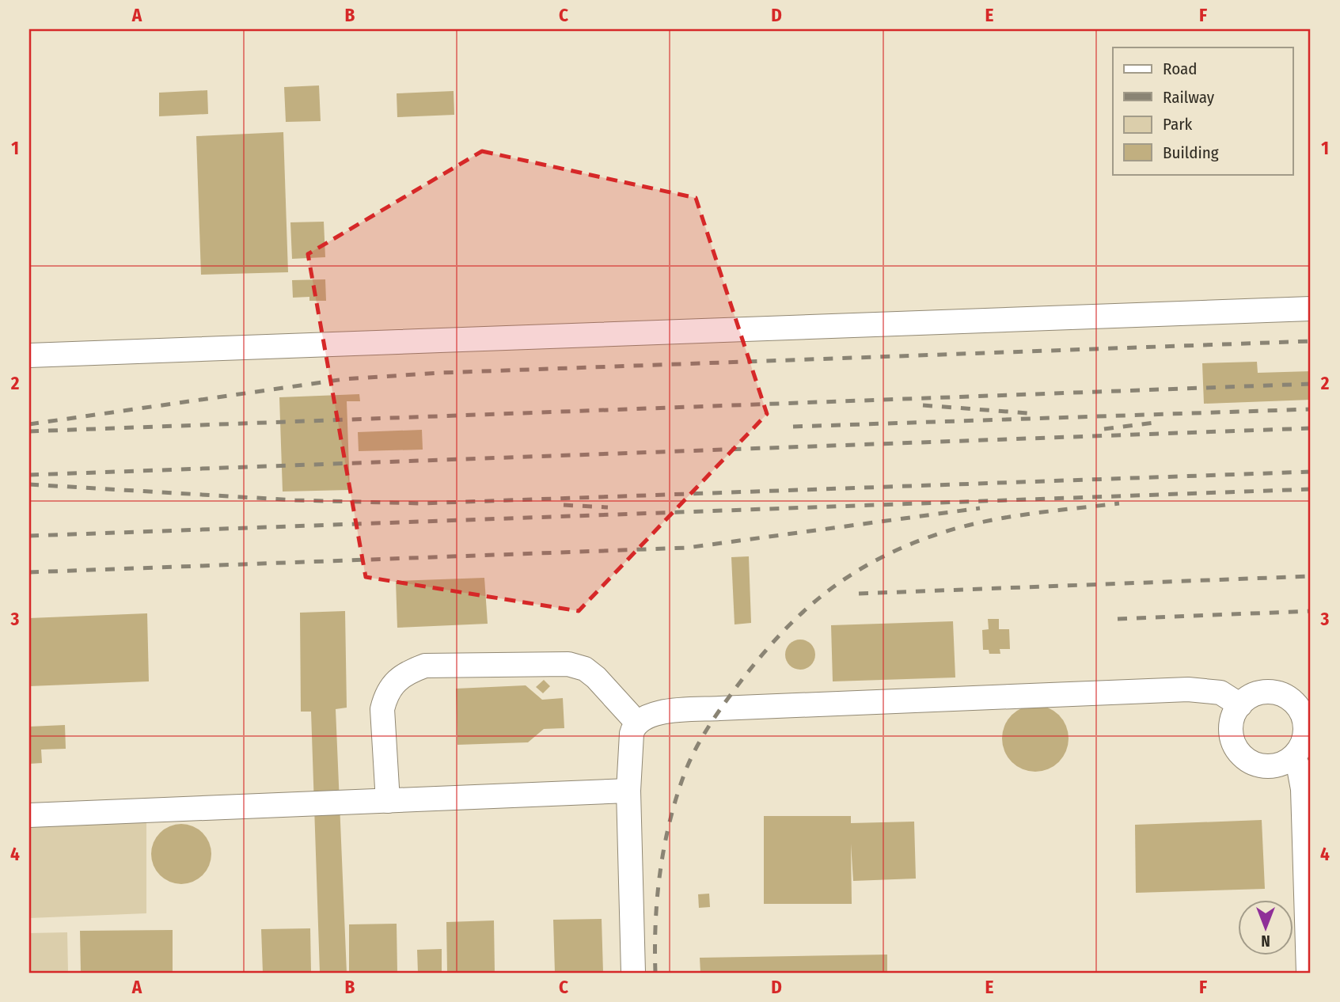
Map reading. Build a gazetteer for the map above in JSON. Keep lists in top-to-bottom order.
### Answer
{
  "legend": [
    "Road",
    "Railway",
    "Park",
    "Building"
  ],
  "north": "bottom",
  "grid": {
    "columns": [
      "A",
      "B",
      "C",
      "D",
      "E",
      "F"
    ],
    "rows": [
      "1",
      "2",
      "3",
      "4"
    ]
  }
}
